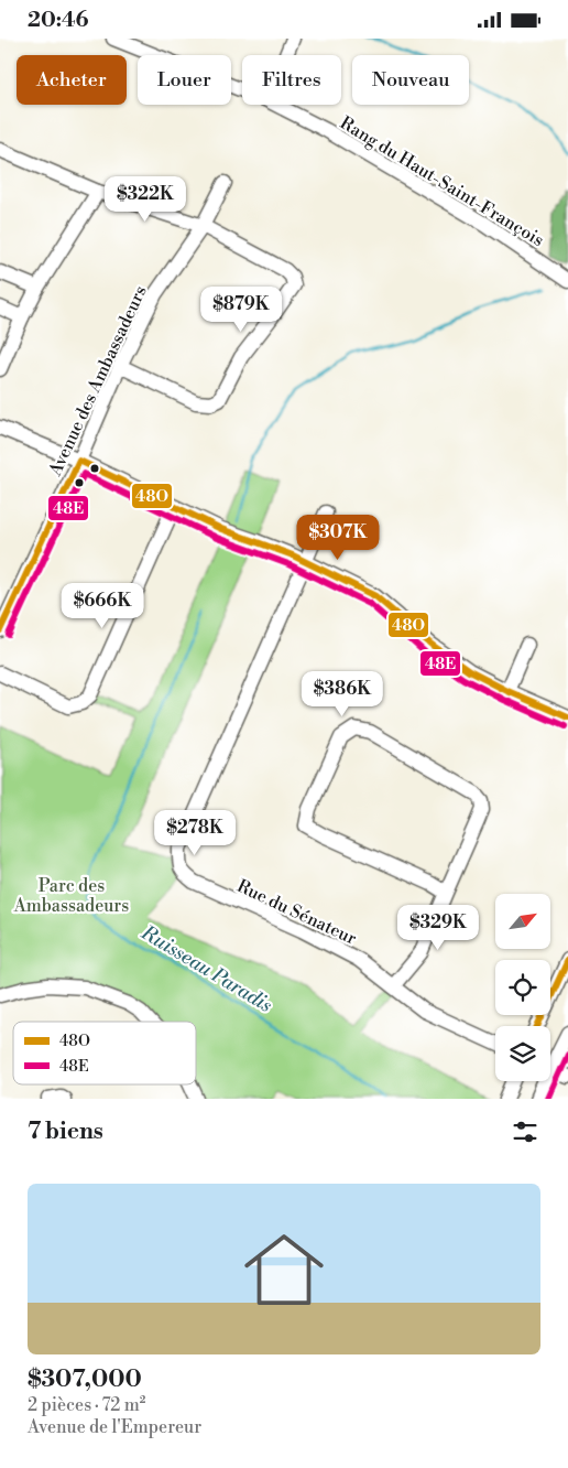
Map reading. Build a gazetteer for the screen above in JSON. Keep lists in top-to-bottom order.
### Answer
{
  "streets": {
    "street": ["Rang du Haut-Saint-François", "Avenue des Ambassadeurs", "Rue du Sénateur"]
  },
  "water": ["Ruisseau Paradis"],
  "parks": ["Parc des Ambassadeurs"],
  "lines": ["transit line 48O", "transit line 48E"],
  "legend": ["48O", "48E"],
  "north": "top right",
  "page": {
    "status": "20:46",
    "chip": [
      "Acheter",
      "Louer",
      "Filtres",
      "Nouveau"
    ],
    "price": [
      "$322K",
      "$879K",
      "$307K",
      "$666K",
      "$386K",
      "$278K",
      "$329K"
    ],
    "heading": "7 biens",
    "list": [
      {
        "name": "$307,000",
        "note": "2 pièces · 72 m² · Avenue de l'Empereur"
      }
    ]
  }
}
